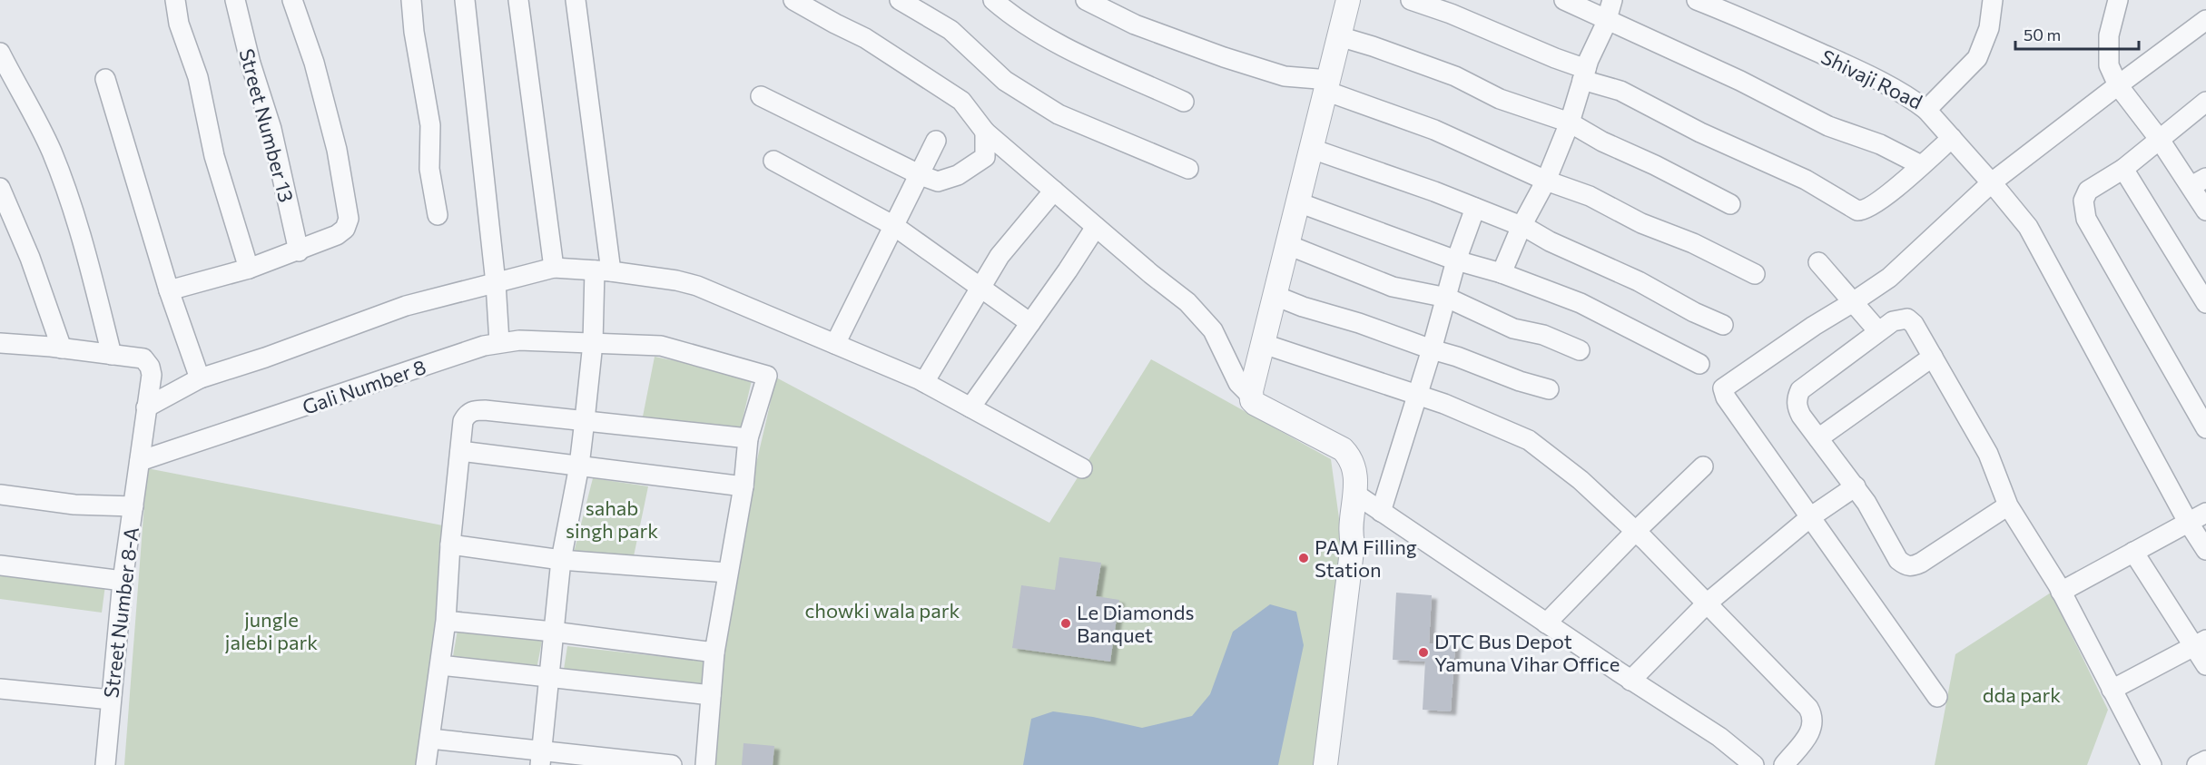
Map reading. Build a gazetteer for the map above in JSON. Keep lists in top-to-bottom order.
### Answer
{
  "streets": {
    "street": [
      "Shivaji Road",
      "Street Number 13",
      "Gali Number 8",
      "Street Number 8-A"
    ]
  },
  "crossings": [
    ["Gali Number 8", "Street Number 8-A"]
  ],
  "parks": [
    "sahab singh park",
    "chowki wala park",
    "jungle jalebi park",
    "dda park"
  ],
  "places": ["PAM Filling Station", "Le Diamonds Banquet", "DTC Bus Depot Yamuna Vihar Office"],
  "scale_bar": "50 m"
}
